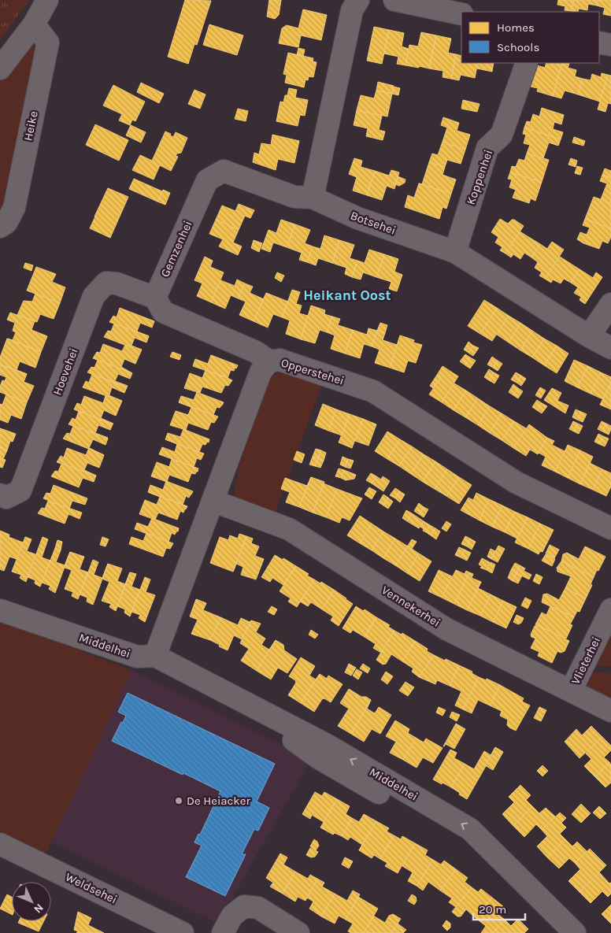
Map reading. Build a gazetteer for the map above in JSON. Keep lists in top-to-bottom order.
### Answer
{
  "streets": {
    "street": [
      "Heike",
      "Koppenhei",
      "Botsehei",
      "Gemzenhei",
      "Hoevehei",
      "Opperstehei",
      "Vennekerhei",
      "Middelhei",
      "Vlieterhei",
      "Weldsehei"
    ]
  },
  "crossings": [
    ["Koppenhei", "Botsehei"],
    ["Botsehei", "Gemzenhei"],
    ["Gemzenhei", "Hoevehei"],
    ["Opperstehei", "Vennekerhei"],
    ["Opperstehei", "Middelhei"],
    ["Vennekerhei", "Vlieterhei"]
  ],
  "districts": ["Heikant Oost"],
  "places": ["De Heiacker"],
  "legend": ["Homes", "Schools"],
  "scale_bar": "20 m",
  "north": "bottom right"
}
